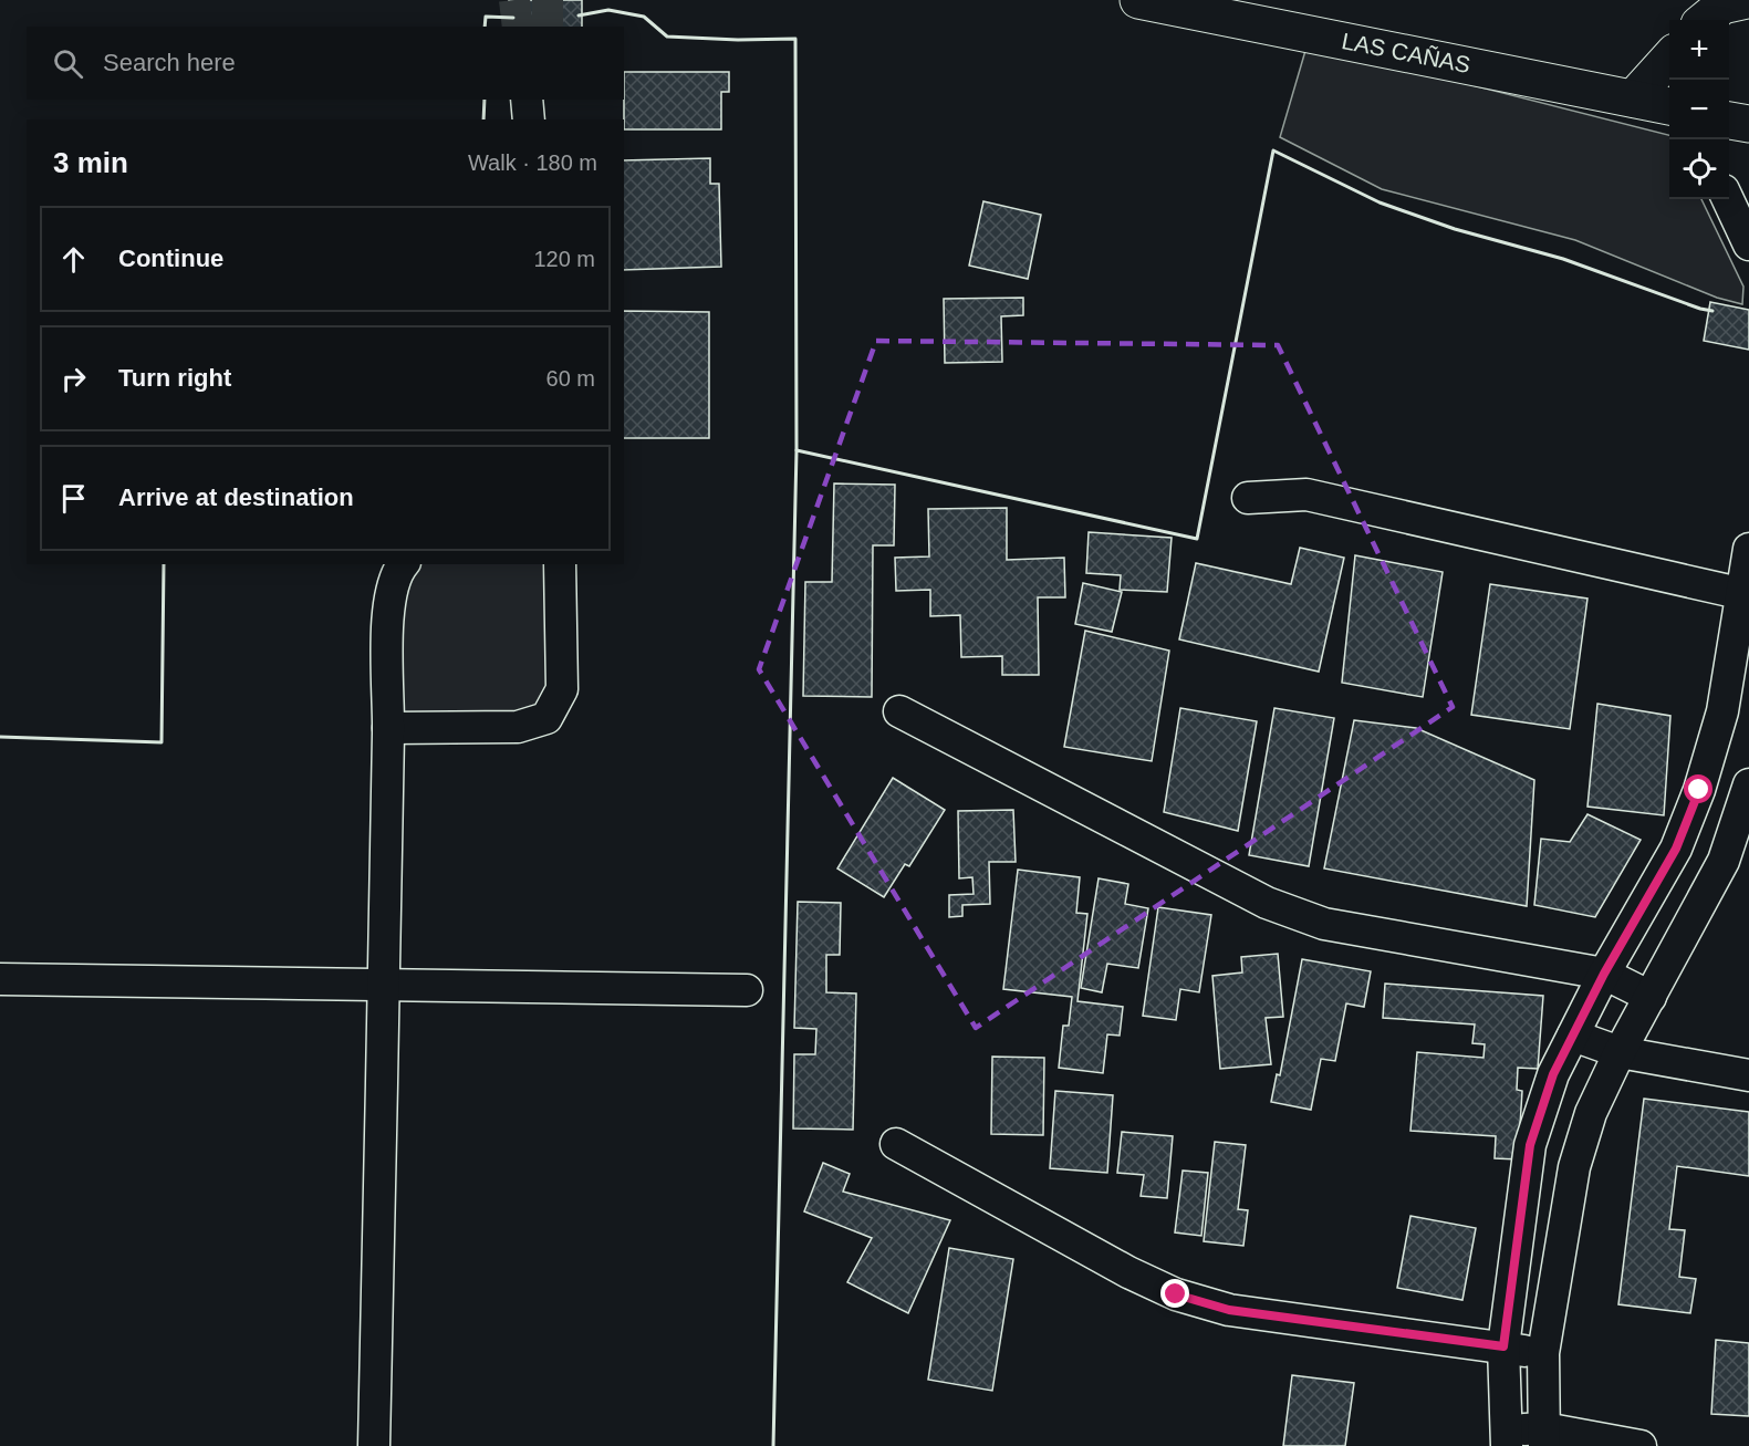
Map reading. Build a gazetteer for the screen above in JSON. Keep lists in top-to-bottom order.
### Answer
{
  "streets": {
    "main road": ["LAS CAÑAS"]
  },
  "page": {
    "map_buttons": ["+", "−"],
    "search": "Search here",
    "heading": ["3 min", "Walk · 180 m"],
    "list": [
      ["Continue", "120 m"],
      ["Turn right", "60 m"],
      "Arrive at destination"
    ]
  }
}
